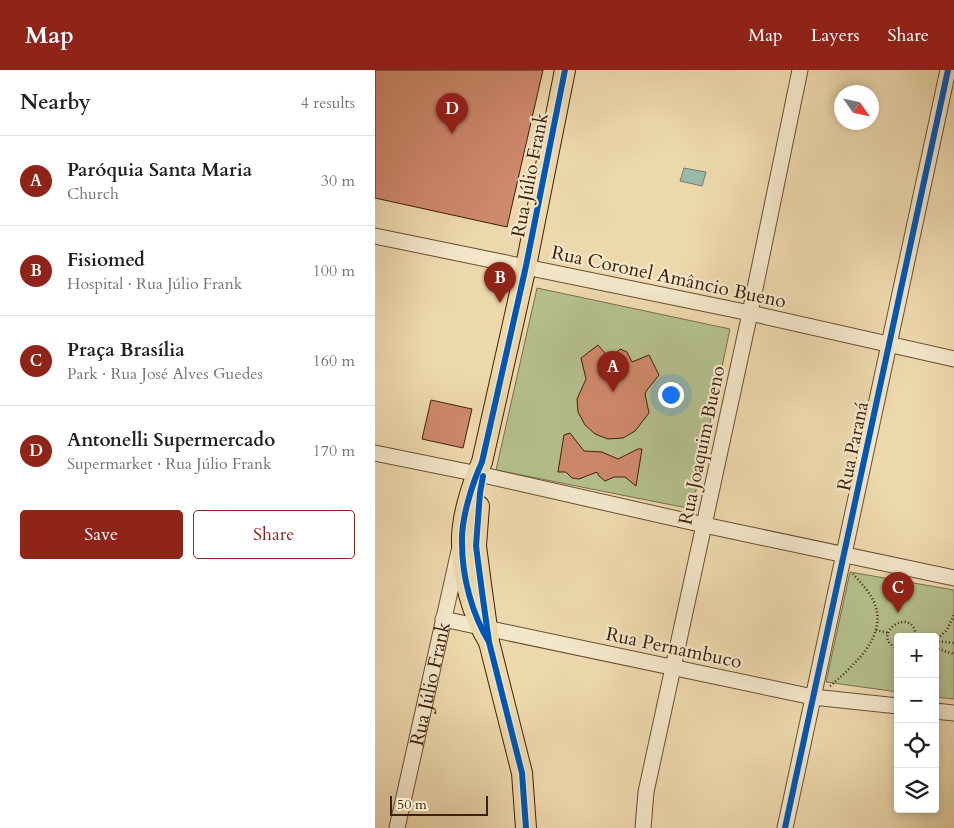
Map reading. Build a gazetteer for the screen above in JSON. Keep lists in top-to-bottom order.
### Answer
{
  "streets": {
    "main road": ["Rua Júlio Frank"],
    "street": [
      "Rua Coronel Amâncio Bueno",
      "Rua Joaquim Bueno",
      "Rua Paraná",
      "Rua Pernambuco"
    ]
  },
  "crossings": [
    ["Rua Júlio Frank", "Rua Coronel Amâncio Bueno"],
    ["Rua Júlio Frank", "Rua Pernambuco"],
    ["Rua Coronel Amâncio Bueno", "Rua Joaquim Bueno"],
    ["Rua Coronel Amâncio Bueno", "Rua Paraná"],
    ["Rua Joaquim Bueno", "Rua Pernambuco"],
    ["Rua Paraná", "Rua Pernambuco"]
  ],
  "scale_bar": "50 m",
  "north": "bottom right",
  "page": {
    "header": "Map",
    "nav": ["Map", "Layers", "Share"],
    "heading": ["Nearby", "4 results"],
    "pins": [
      "D",
      "B",
      "A",
      "C"
    ],
    "list": [
      {
        "mark": "A",
        "name": "Paróquia Santa Maria",
        "note": "Church",
        "value": "30 m"
      },
      {
        "mark": "B",
        "name": "Fisiomed",
        "note": "Hospital · Rua Júlio Frank",
        "value": "100 m"
      },
      {
        "mark": "C",
        "name": "Praça Brasília",
        "note": "Park · Rua José Alves Guedes",
        "value": "160 m"
      },
      {
        "mark": "D",
        "name": "Antonelli Supermercado",
        "note": "Supermarket · Rua Júlio Frank",
        "value": "170 m"
      }
    ],
    "buttons": ["Save", "Share"],
    "map_buttons": ["+", "−"],
    "scale": "50 m"
  }
}
